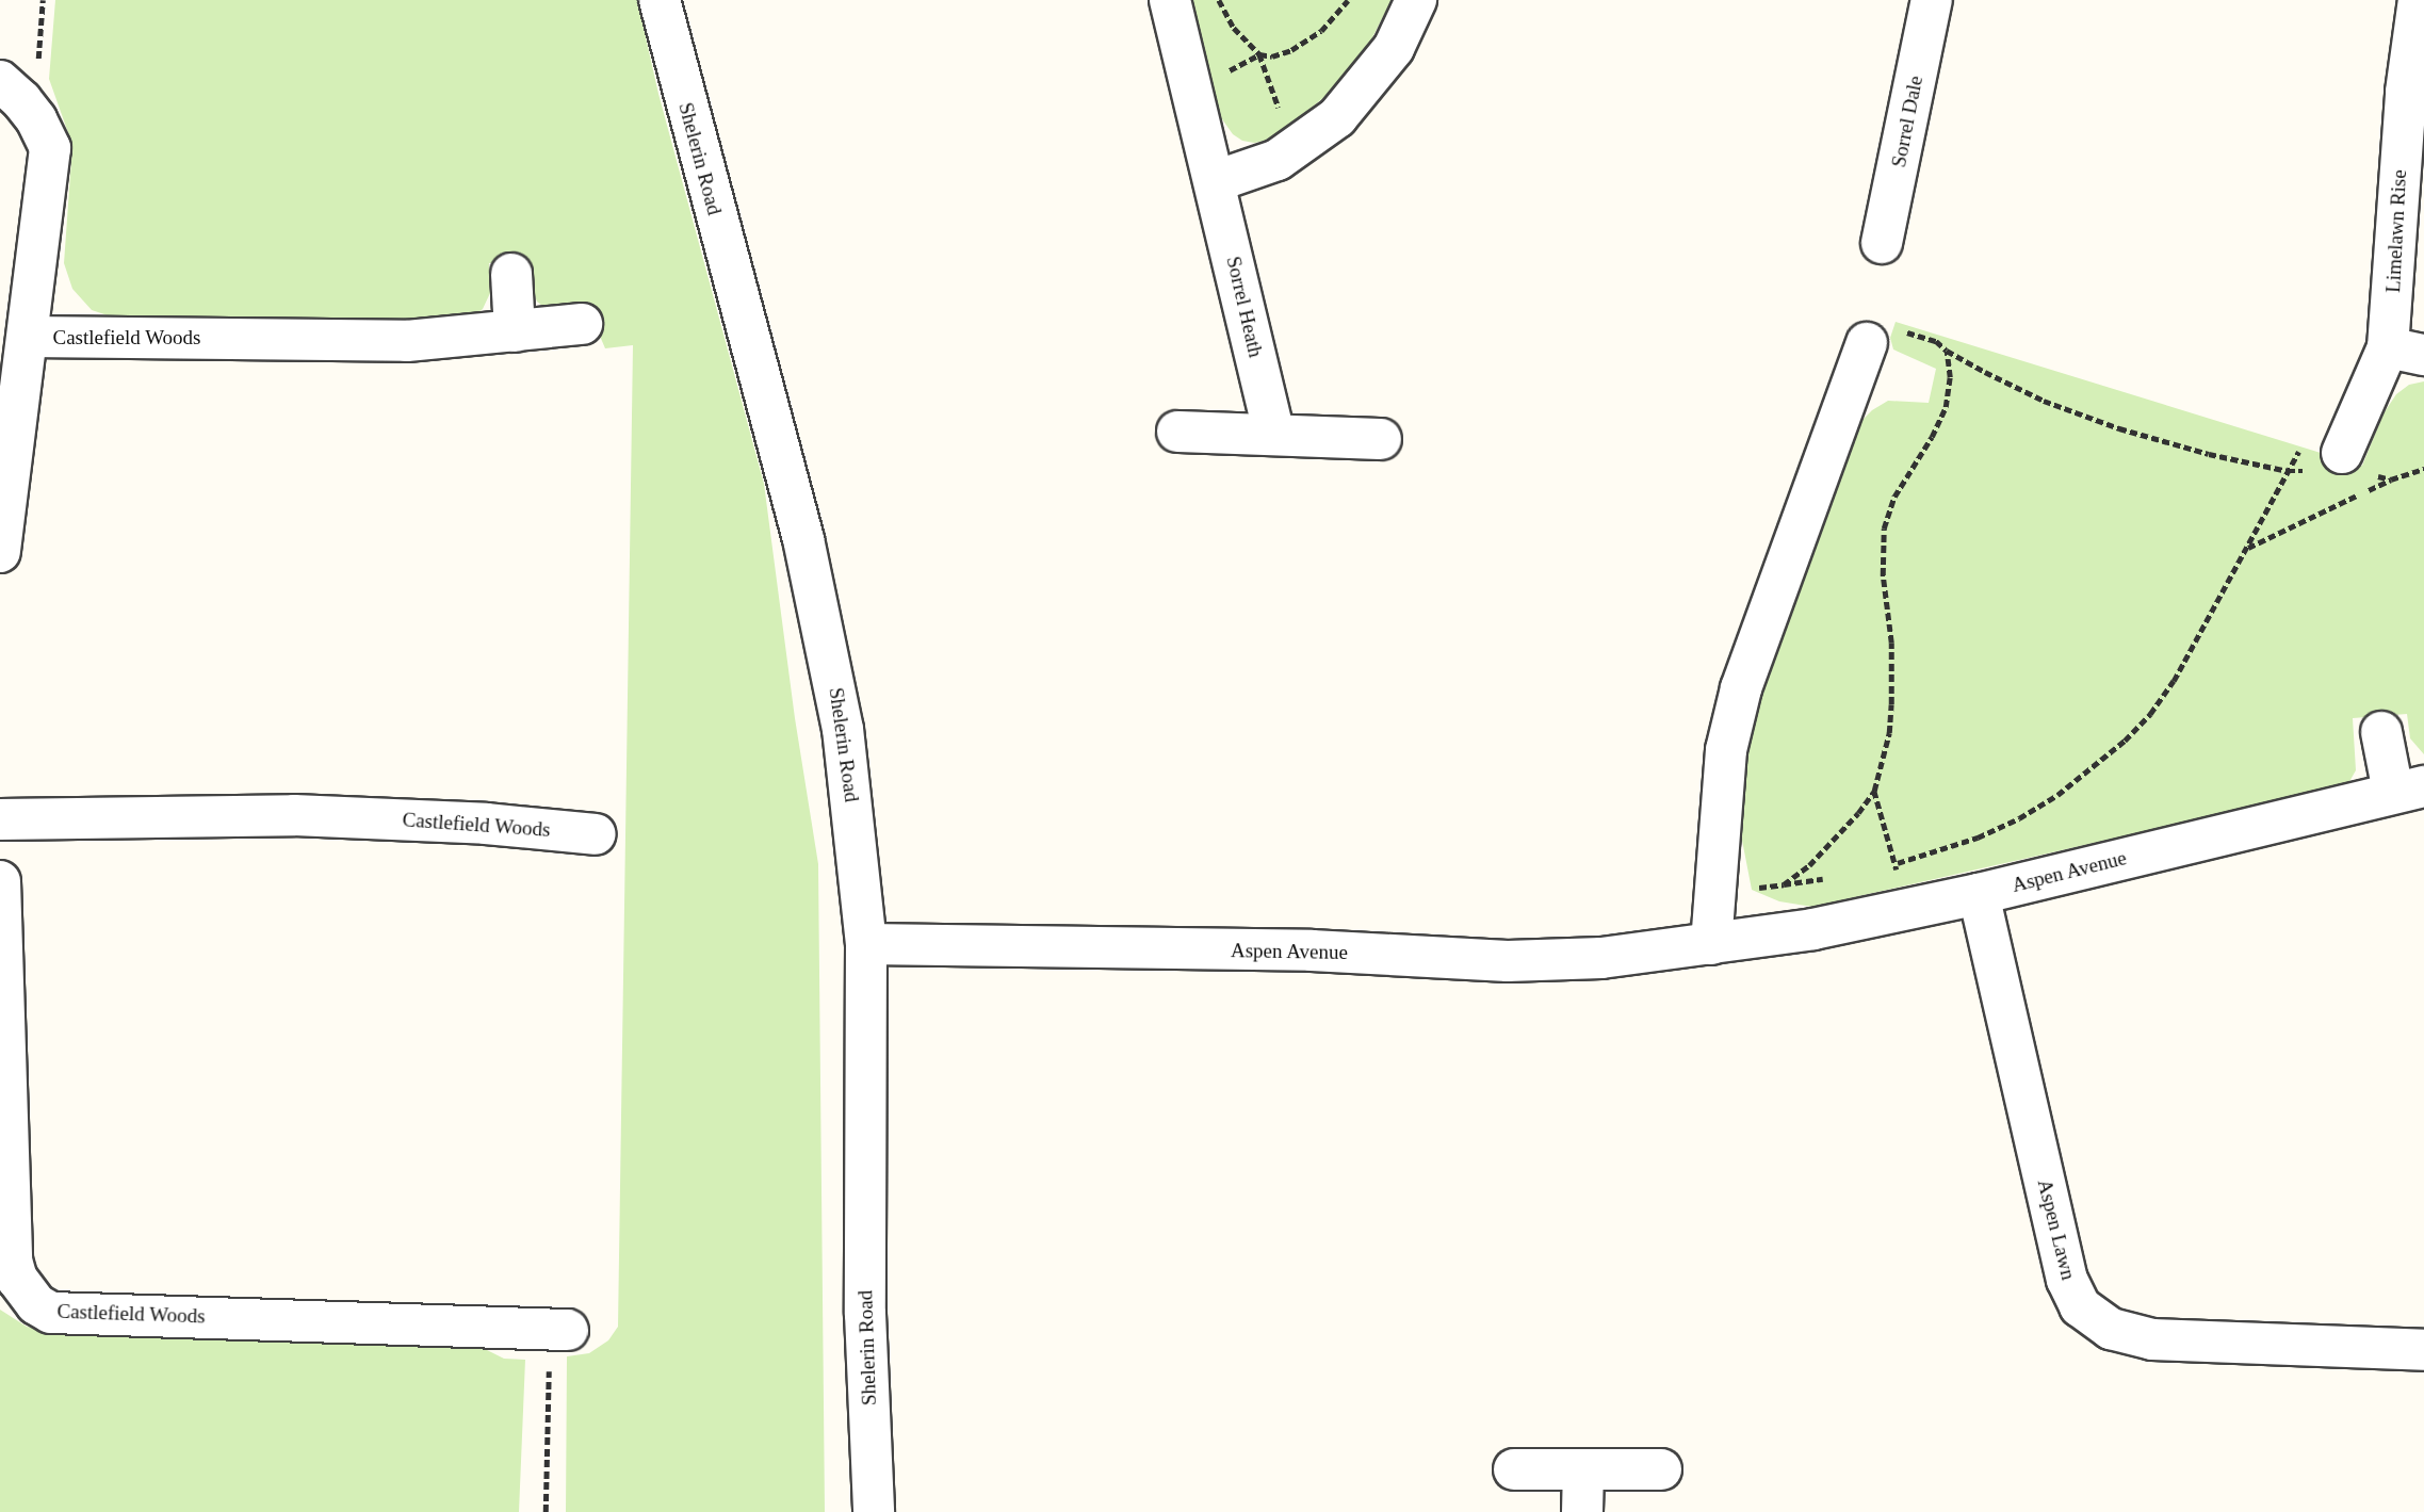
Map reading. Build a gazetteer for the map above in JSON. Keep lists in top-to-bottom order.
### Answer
{
  "streets": {
    "street": [
      "Sorrel Dale",
      "Shelerin Road",
      "Limelawn Rise",
      "Sorrel Heath",
      "Castlefield Woods",
      "Aspen Avenue",
      "Aspen Lawn"
    ]
  },
  "crossings": [
    ["Shelerin Road", "Aspen Avenue"],
    ["Aspen Avenue", "Aspen Lawn"]
  ]
}
